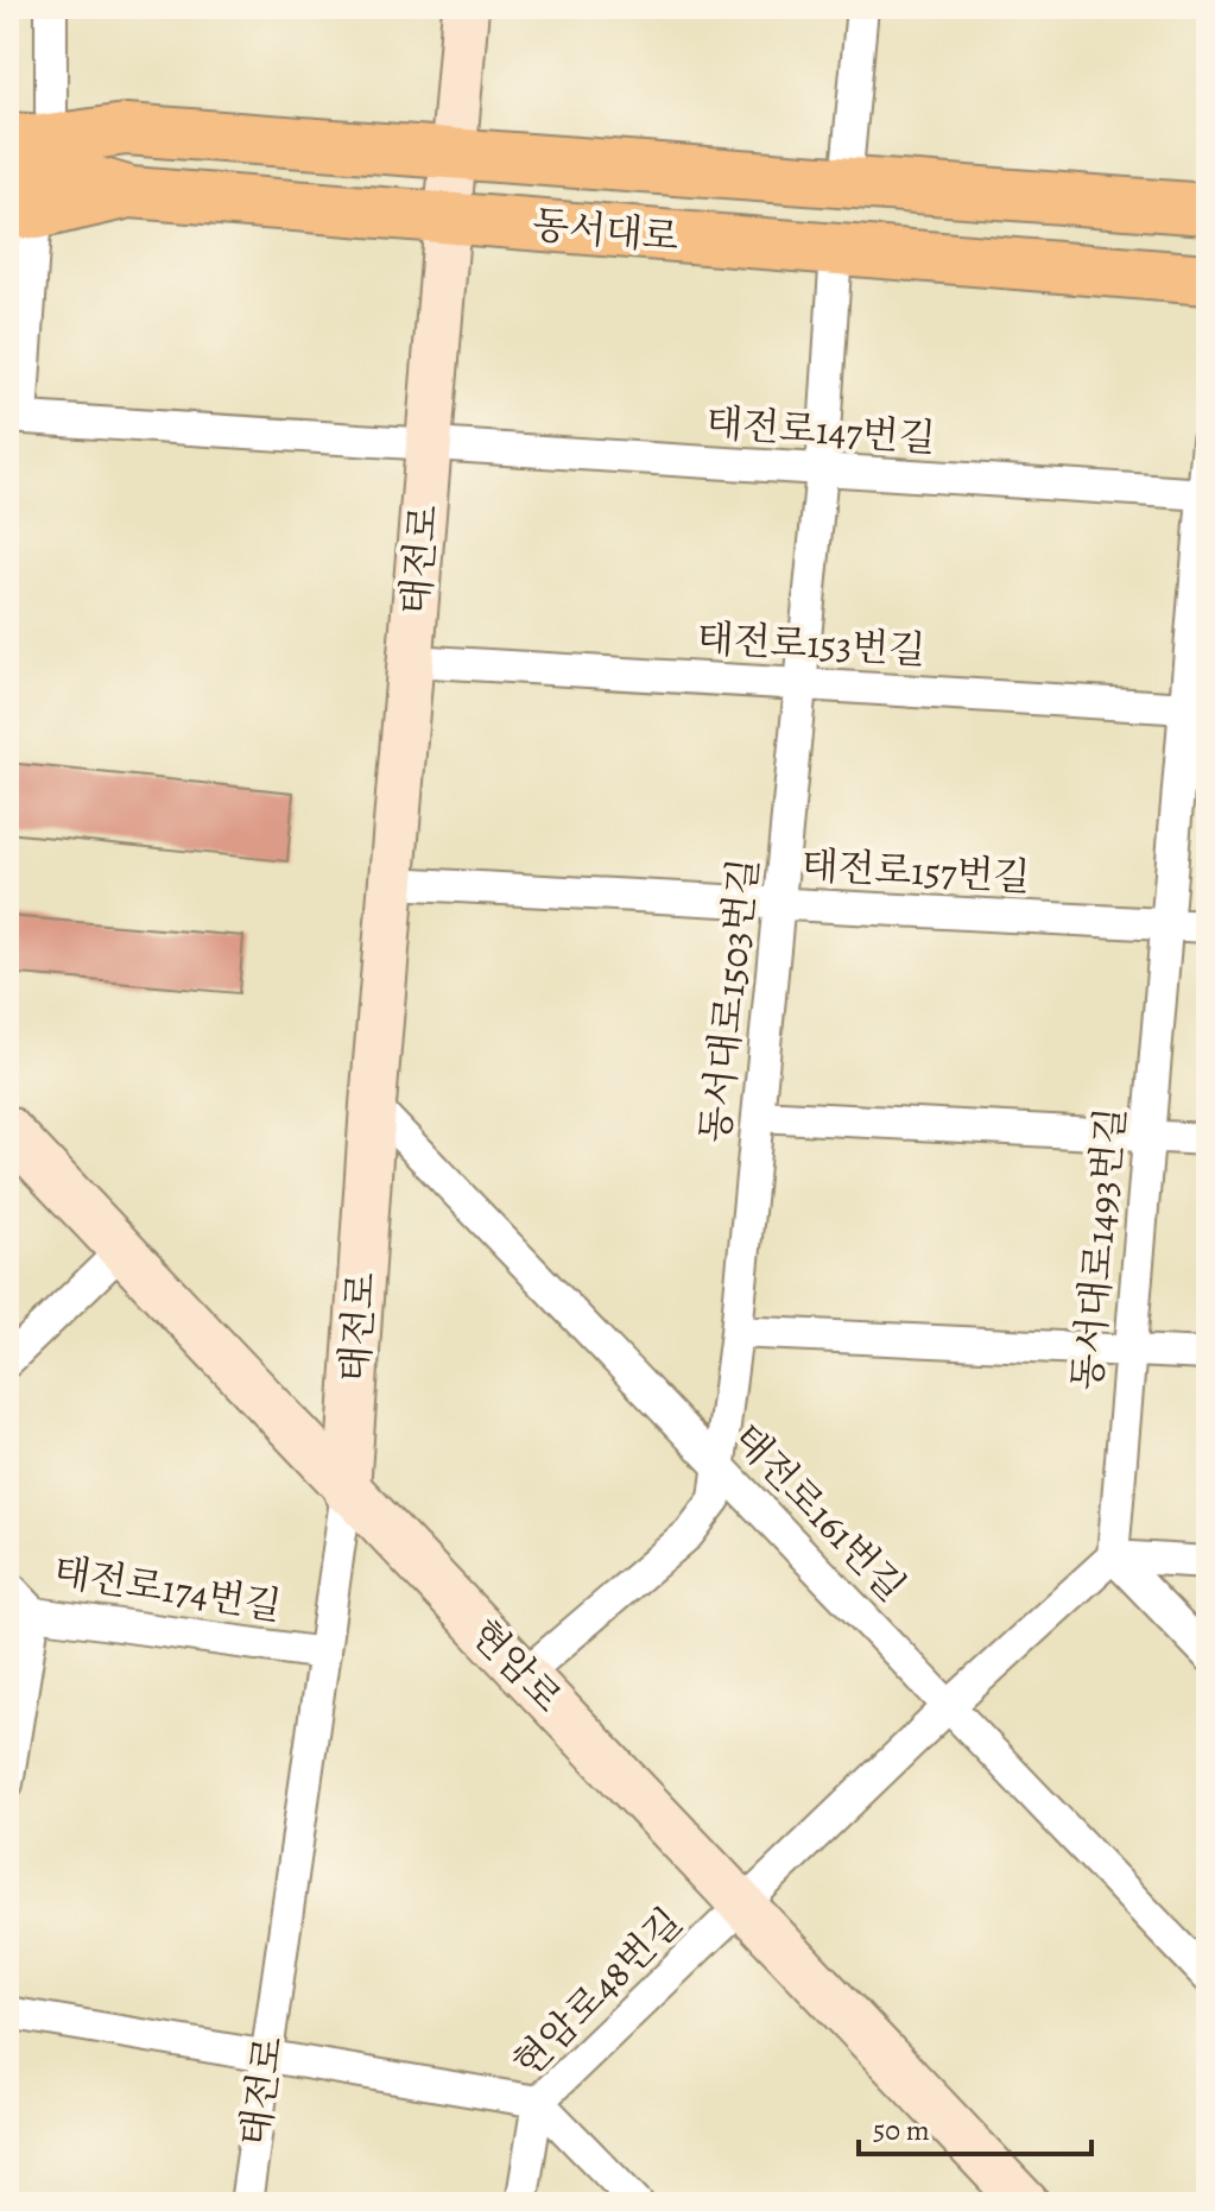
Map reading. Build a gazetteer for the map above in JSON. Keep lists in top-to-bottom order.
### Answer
{
  "streets": {
    "main road": ["동서대로"],
    "street": [
      "태전로147번길",
      "태전로",
      "태전로153번길",
      "태전로157번길",
      "동서대로1503번길",
      "동서대로1493번길",
      "태전로161번길",
      "태전로174번길",
      "현암로",
      "현암로48번길"
    ]
  },
  "crossings": [
    ["동서대로", "태전로"],
    ["동서대로", "동서대로1503번길"],
    ["태전로147번길", "태전로"],
    ["태전로147번길", "동서대로1503번길"],
    ["태전로147번길", "동서대로1493번길"],
    ["태전로", "태전로153번길"],
    ["태전로", "태전로157번길"],
    ["태전로", "태전로161번길"],
    ["태전로", "태전로174번길"],
    ["태전로", "현암로"],
    ["태전로153번길", "동서대로1503번길"],
    ["태전로153번길", "동서대로1493번길"],
    ["태전로157번길", "동서대로1503번길"],
    ["태전로157번길", "동서대로1493번길"],
    ["동서대로1503번길", "태전로161번길"],
    ["동서대로1503번길", "현암로"],
    ["현암로", "현암로48번길"]
  ],
  "scale_bar": "50 m"
}
